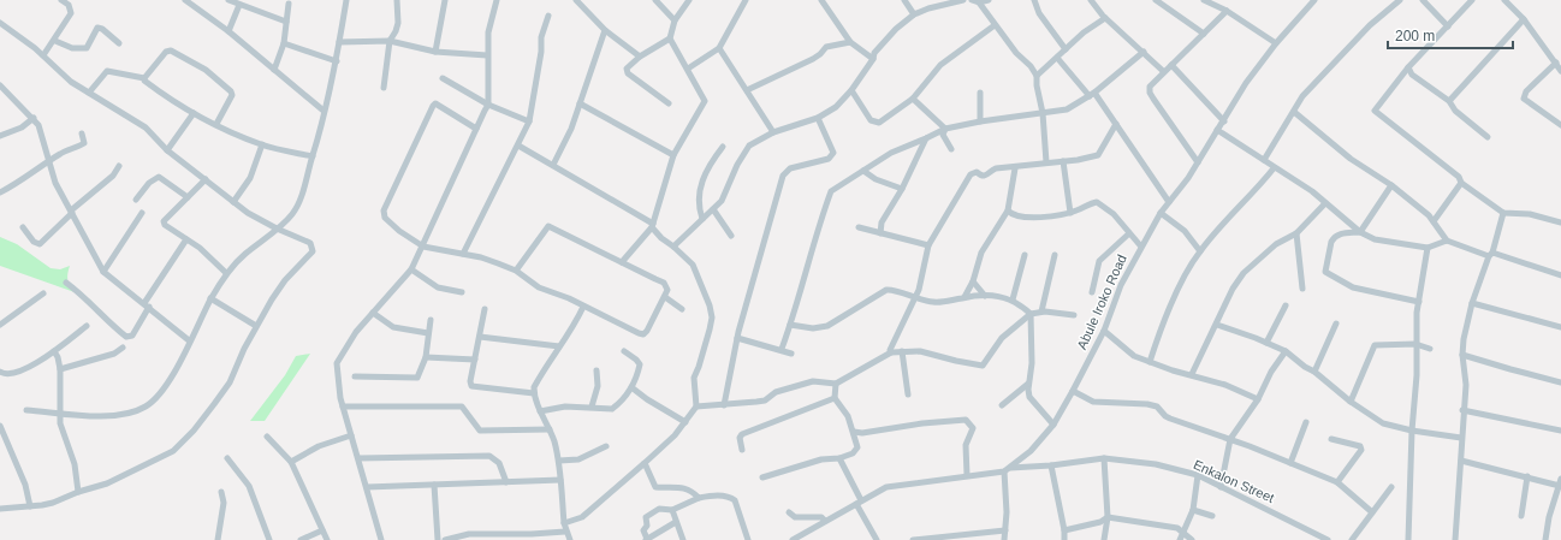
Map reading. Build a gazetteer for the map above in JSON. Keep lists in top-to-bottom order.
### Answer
{
  "streets": {
    "street": ["Abule Iroko Road", "Enkalon Street"]
  },
  "crossings": [
    ["Abule Iroko Road", "Enkalon Street"]
  ],
  "scale_bar": "200 m"
}
